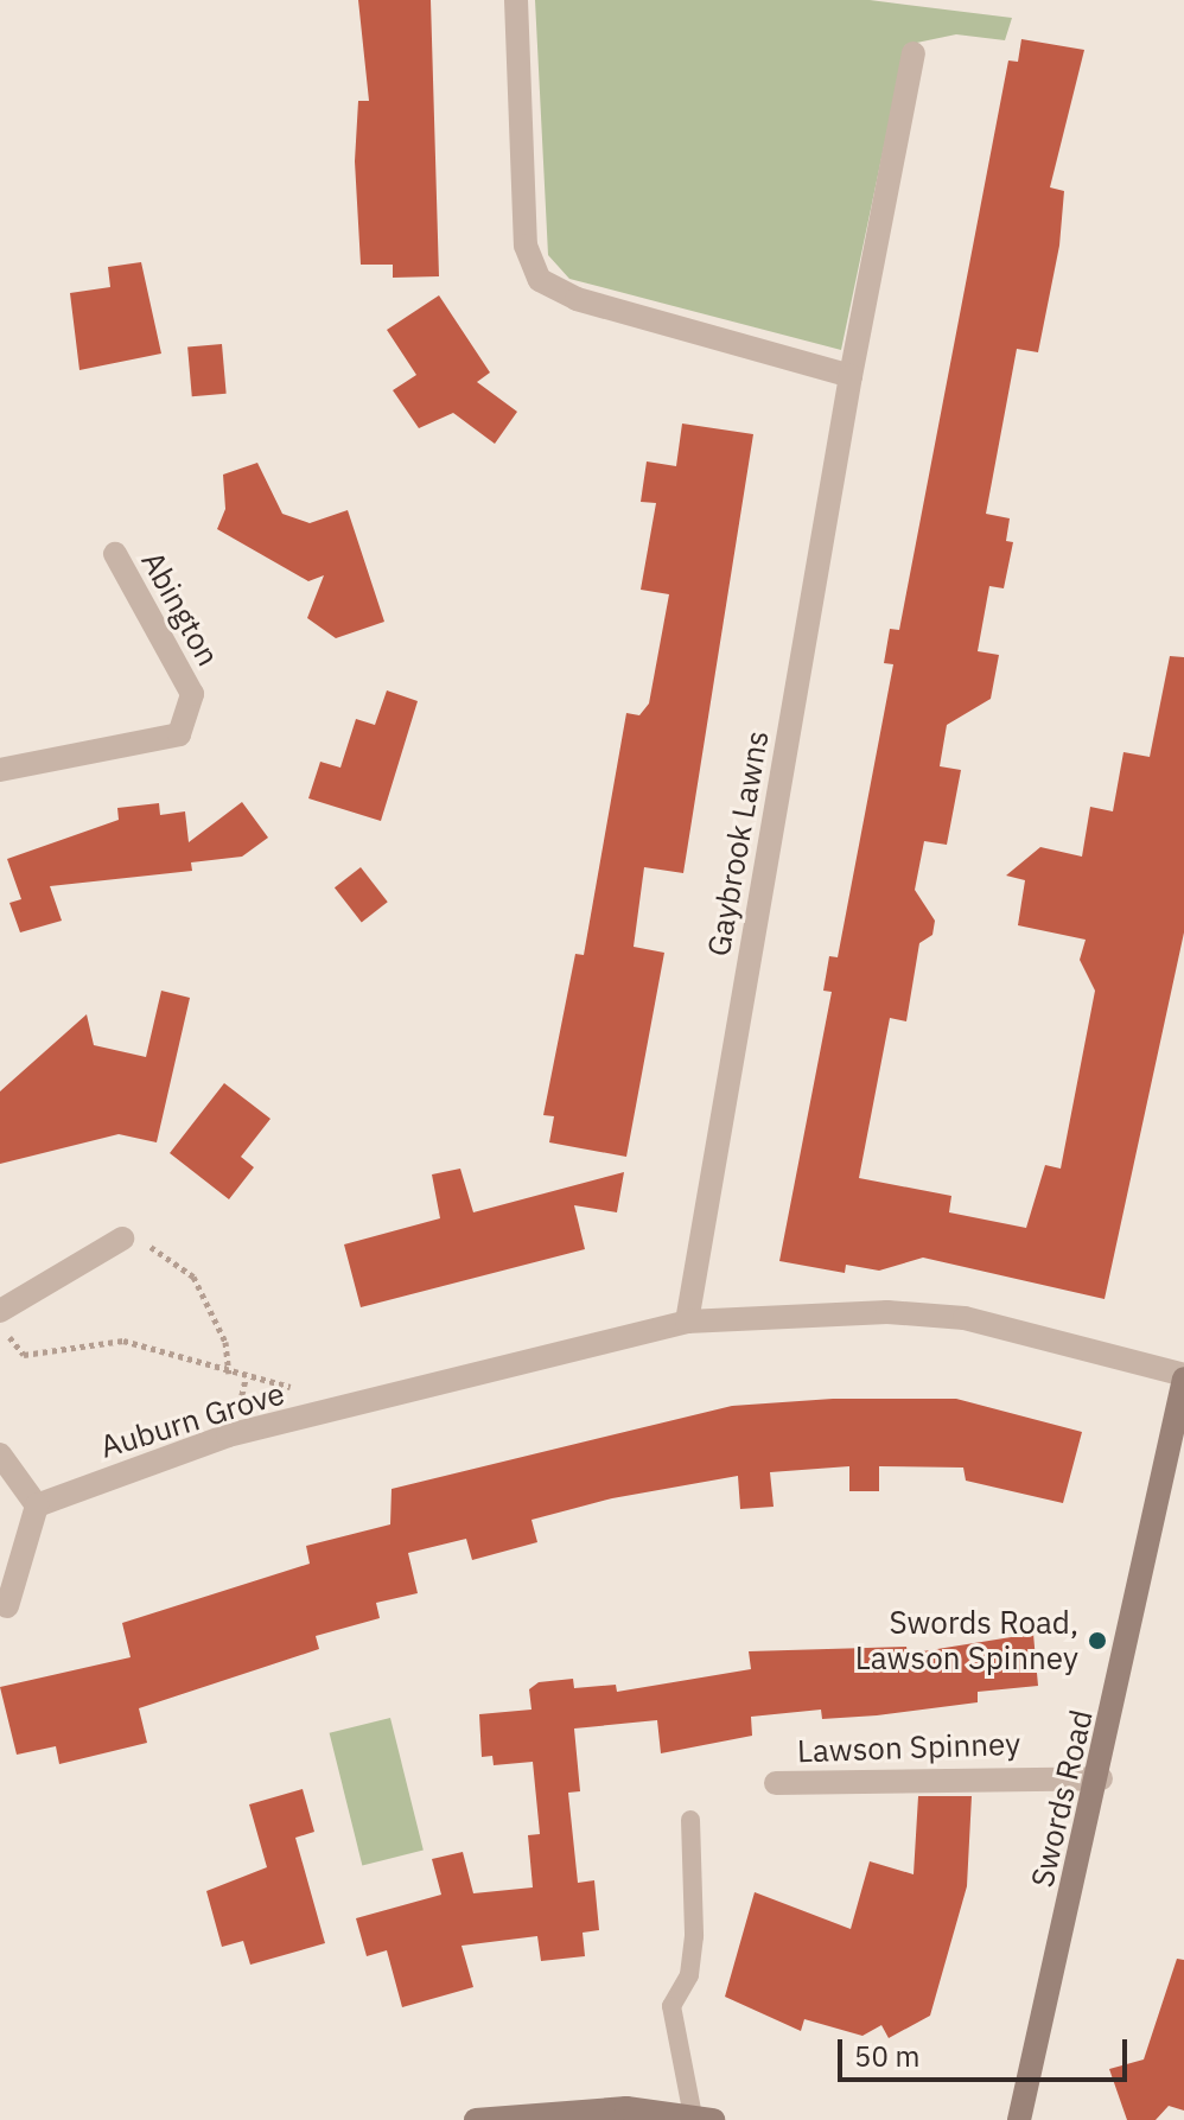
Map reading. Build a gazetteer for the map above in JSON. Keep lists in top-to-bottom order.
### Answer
{
  "streets": {
    "main road": ["Swords Road"],
    "street": [
      "Abington",
      "Gaybrook Lawns",
      "Auburn Grove",
      "Lawson Spinney"
    ]
  },
  "crossings": [
    ["Gaybrook Lawns", "Auburn Grove"],
    ["Lawson Spinney", "Swords Road"]
  ],
  "places": ["Swords Road, Lawson Spinney"],
  "scale_bar": "50 m"
}
